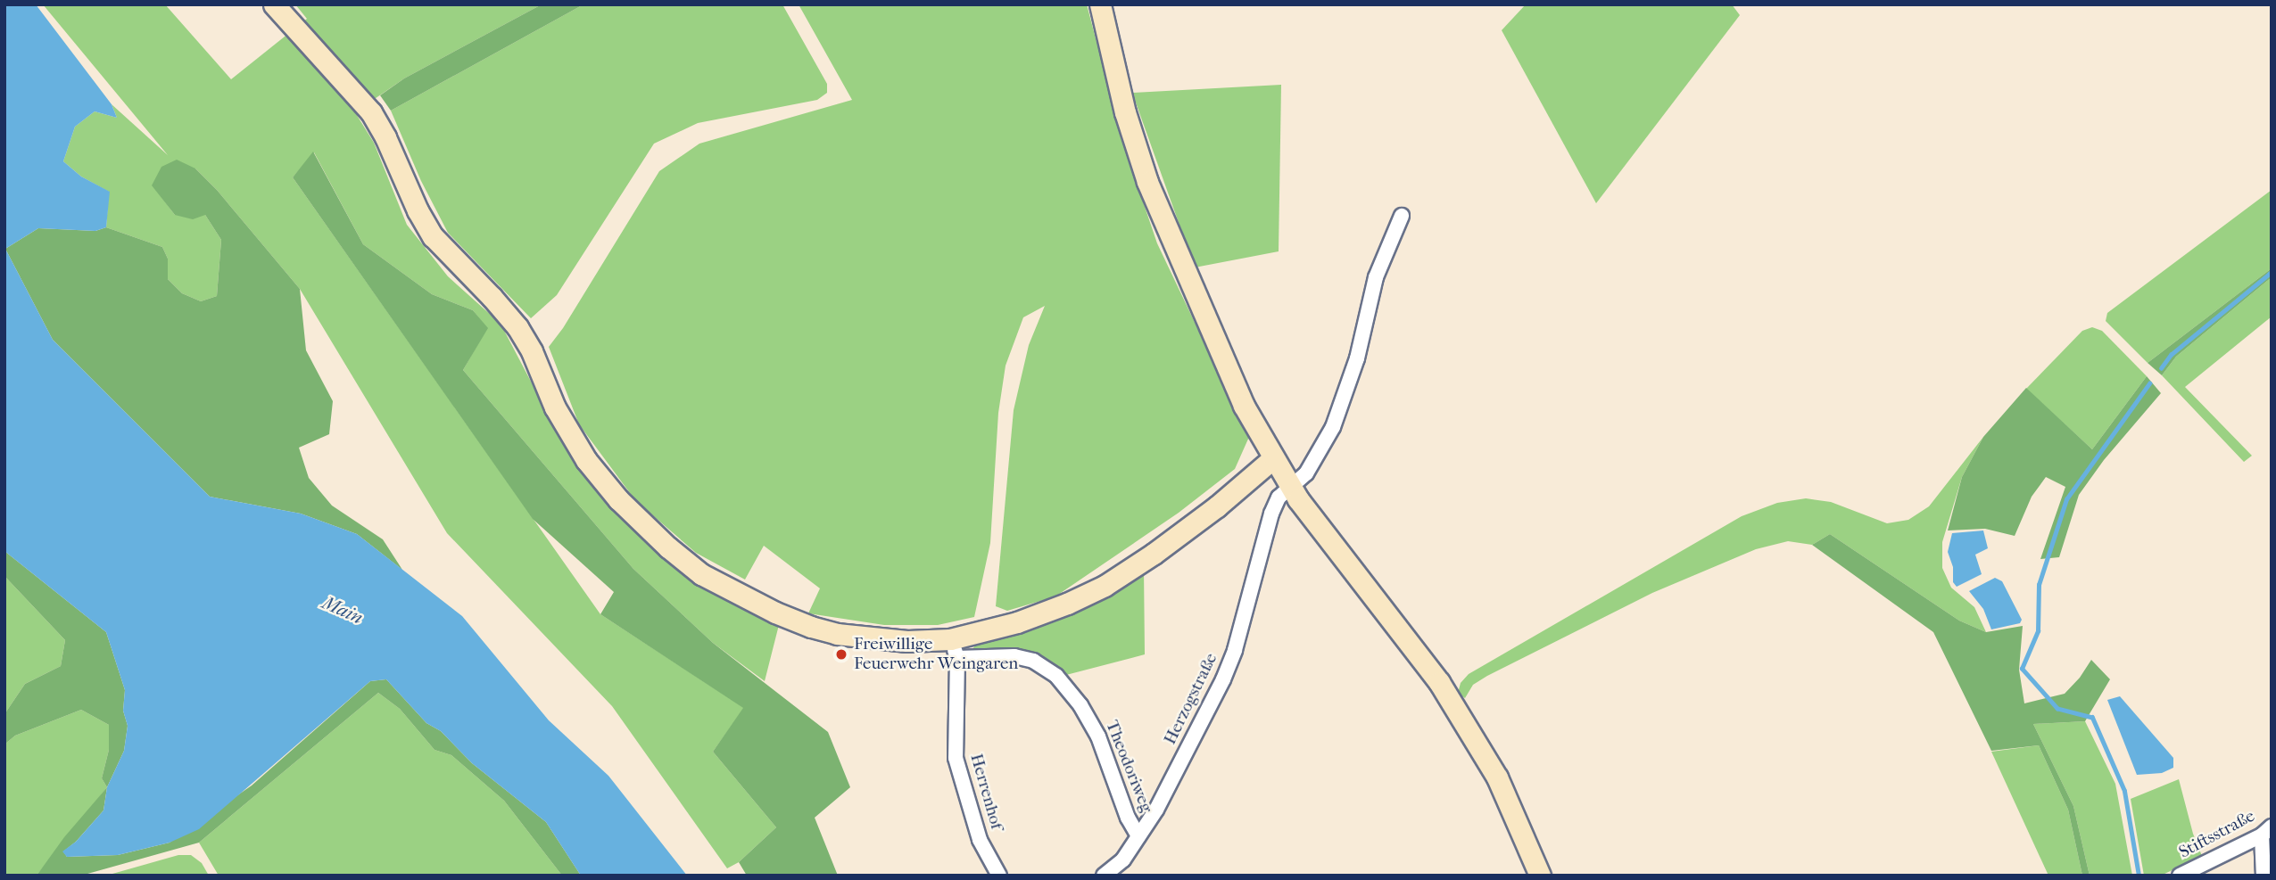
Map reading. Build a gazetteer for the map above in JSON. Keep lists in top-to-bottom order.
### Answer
{
  "streets": {
    "street": [
      "Herzogstraße",
      "Theodoriweg",
      "Herrenhof",
      "Stiftsstraße"
    ]
  },
  "crossings": [
    ["Herzogstraße", "Theodoriweg"],
    ["Theodoriweg", "Herrenhof"]
  ],
  "water": ["Main"],
  "places": ["Freiwillige Feuerwehr Weingaren"]
}
